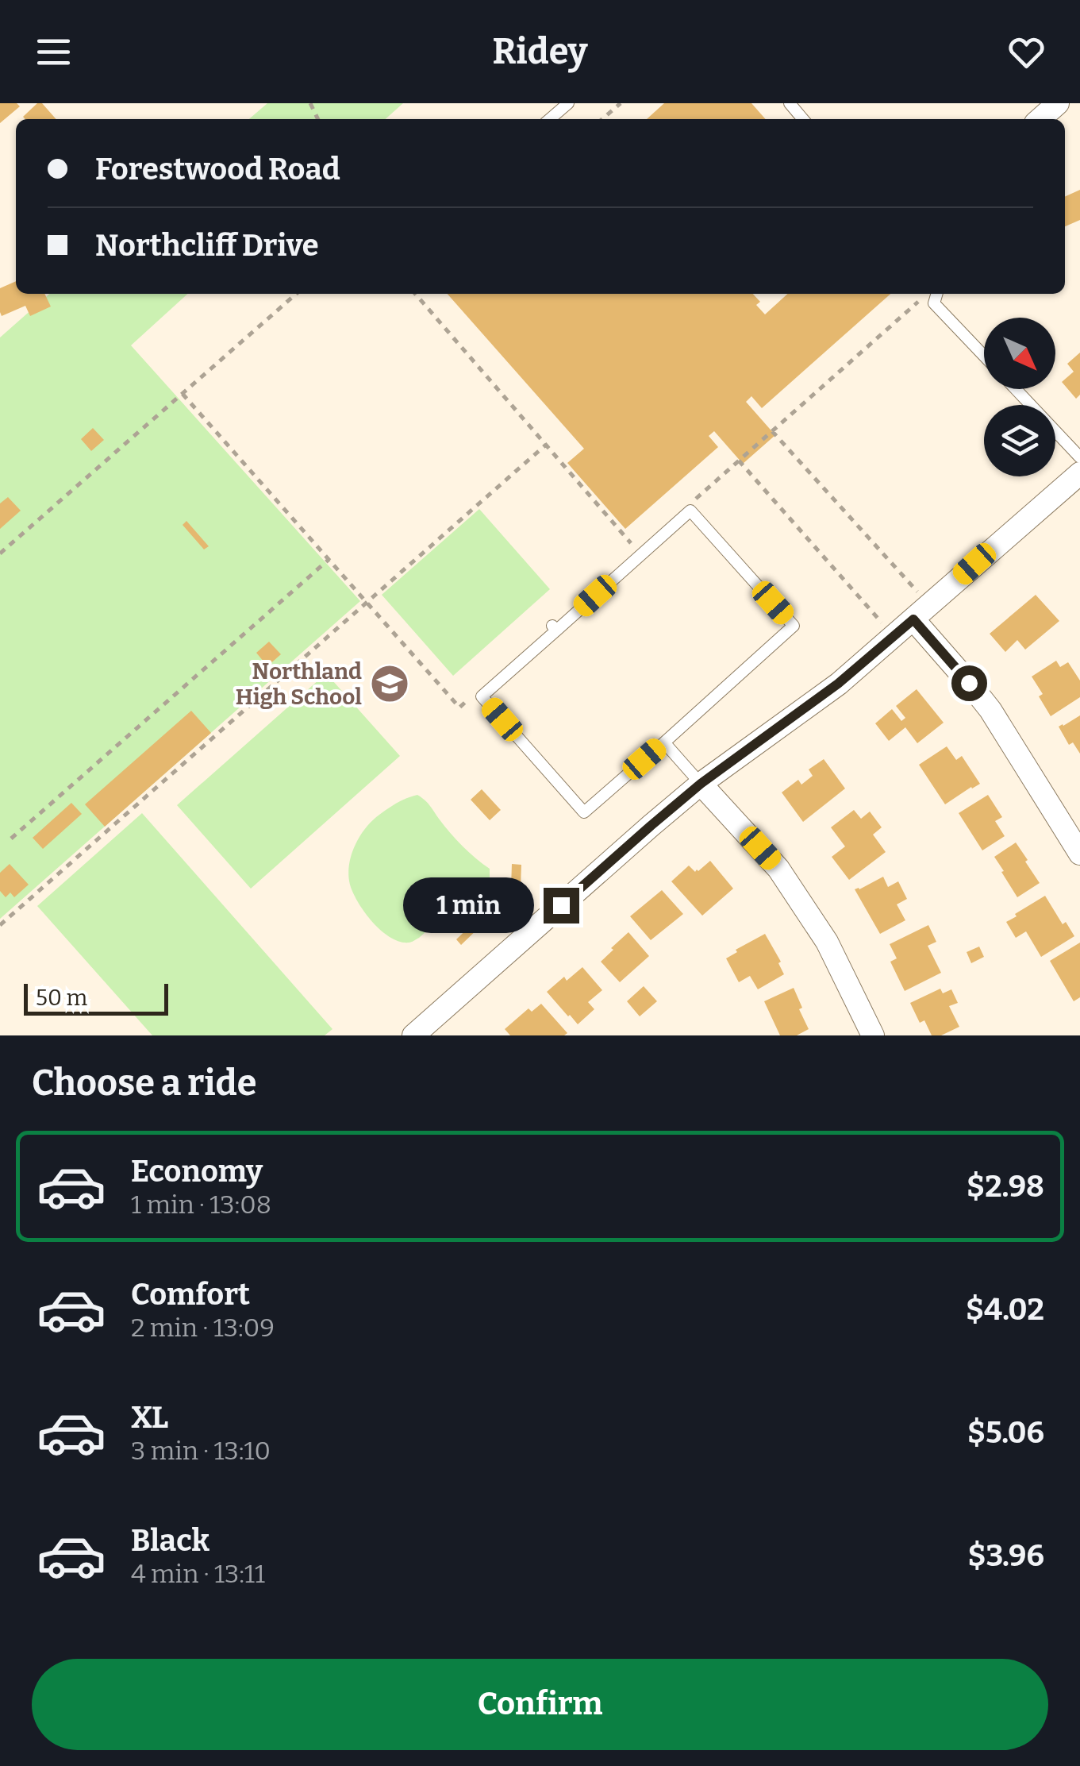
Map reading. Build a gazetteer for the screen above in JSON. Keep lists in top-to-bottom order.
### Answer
{
  "places": {
    "school or university": ["Northland High School"]
  },
  "scale_bar": "50 m",
  "north": "bottom right",
  "page": {
    "header": "Ridey",
    "banner": ["Forestwood Road", "Northcliff Drive"],
    "bubble": "1 min",
    "scale": "50 m",
    "heading": "Choose a ride",
    "list": [
      {
        "name": "Economy",
        "note": "1 min · 13:08",
        "value": "$2.98"
      },
      {
        "name": "Comfort",
        "note": "2 min · 13:09",
        "value": "$4.02"
      },
      {
        "name": "XL",
        "note": "3 min · 13:10",
        "value": "$5.06"
      },
      {
        "name": "Black",
        "note": "4 min · 13:11",
        "value": "$3.96"
      }
    ],
    "buttons": "Confirm"
  }
}
